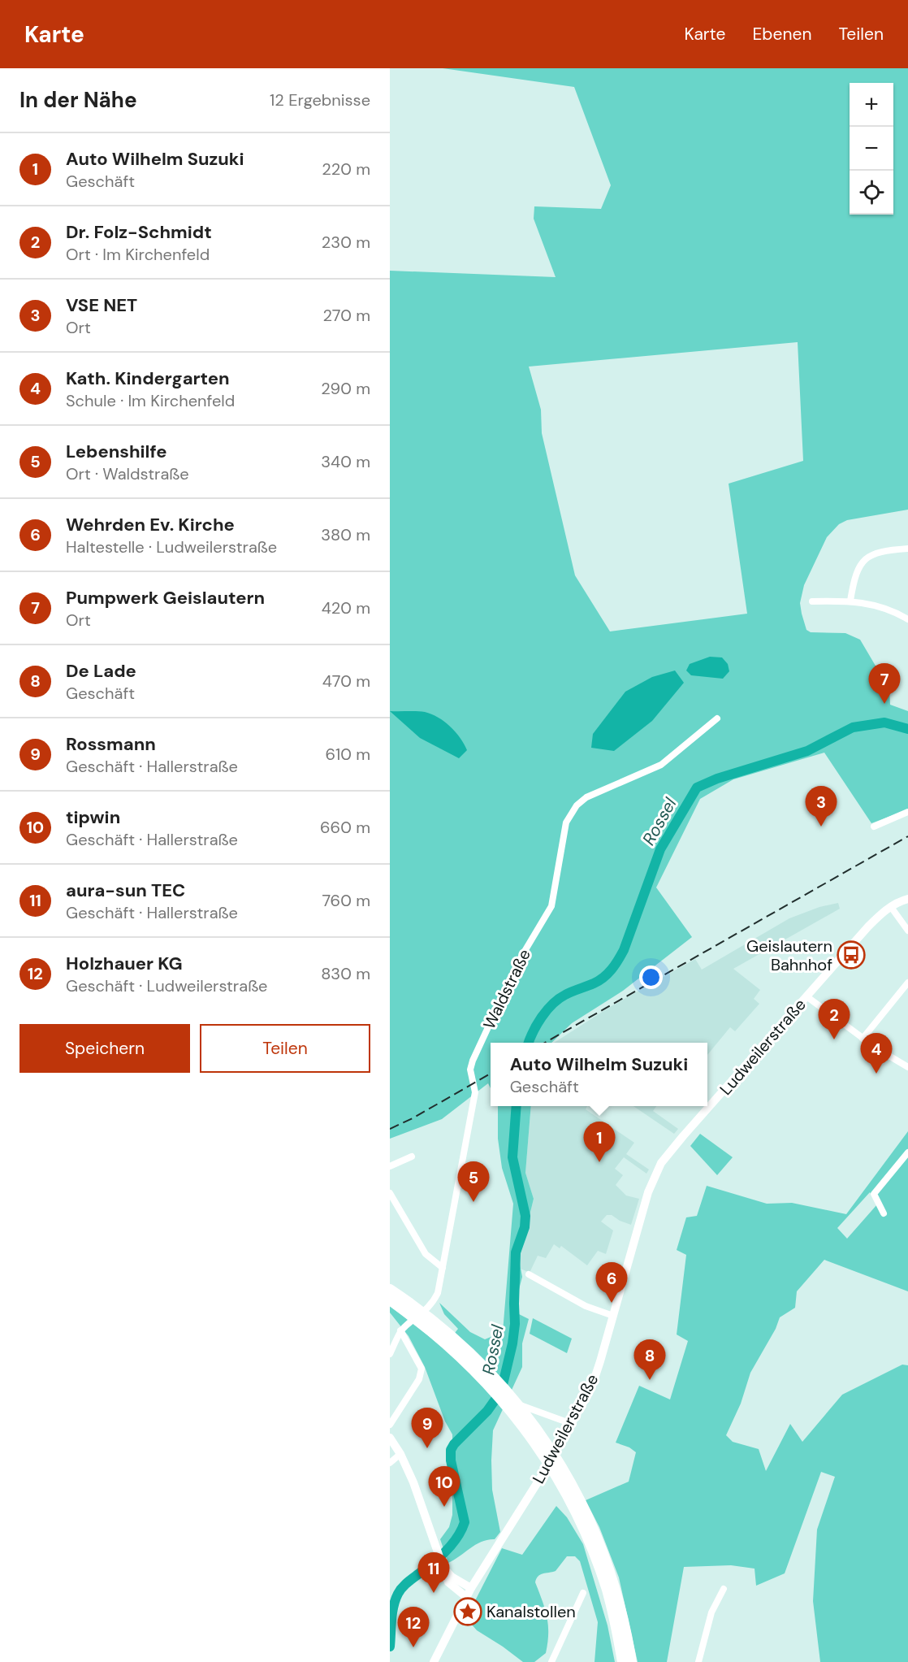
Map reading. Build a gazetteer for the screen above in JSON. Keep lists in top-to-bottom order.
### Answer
{
  "streets": {
    "main road": ["Ludweilerstraße"],
    "street": ["Waldstraße"]
  },
  "water": ["Rossel"],
  "places": {
    "bus stop": ["Geislautern Bahnhof"],
    "place": ["Kanalstollen"]
  },
  "page": {
    "header": "Karte",
    "nav": ["Karte", "Ebenen", "Teilen"],
    "heading": ["In der Nähe", "12 Ergebnisse"],
    "map_buttons": ["+", "−"],
    "list": [
      {
        "mark": "1",
        "name": "Auto Wilhelm Suzuki",
        "note": "Geschäft",
        "value": "220 m"
      },
      {
        "mark": "2",
        "name": "Dr. Folz-Schmidt",
        "note": "Ort · Im Kirchenfeld",
        "value": "230 m"
      },
      {
        "mark": "3",
        "name": "VSE NET",
        "note": "Ort",
        "value": "270 m"
      },
      {
        "mark": "4",
        "name": "Kath. Kindergarten",
        "note": "Schule · Im Kirchenfeld",
        "value": "290 m"
      },
      {
        "mark": "5",
        "name": "Lebenshilfe",
        "note": "Ort · Waldstraße",
        "value": "340 m"
      },
      {
        "mark": "6",
        "name": "Wehrden Ev. Kirche",
        "note": "Haltestelle · Ludweilerstraße",
        "value": "380 m"
      },
      {
        "mark": "7",
        "name": "Pumpwerk Geislautern",
        "note": "Ort",
        "value": "420 m"
      },
      {
        "mark": "8",
        "name": "De Lade",
        "note": "Geschäft",
        "value": "470 m"
      },
      {
        "mark": "9",
        "name": "Rossmann",
        "note": "Geschäft · Hallerstraße",
        "value": "610 m"
      },
      {
        "mark": "10",
        "name": "tipwin",
        "note": "Geschäft · Hallerstraße",
        "value": "660 m"
      },
      {
        "mark": "11",
        "name": "aura-sun TEC",
        "note": "Geschäft · Hallerstraße",
        "value": "760 m"
      },
      {
        "mark": "12",
        "name": "Holzhauer KG",
        "note": "Geschäft · Ludweilerstraße",
        "value": "830 m"
      }
    ],
    "pins": [
      "7",
      "3",
      "2",
      "4",
      "1",
      "5",
      "6",
      "8",
      "9",
      "10",
      "11",
      "12"
    ],
    "buttons": ["Speichern", "Teilen"],
    "popup": ["Auto Wilhelm Suzuki", "Geschäft"]
  }
}
